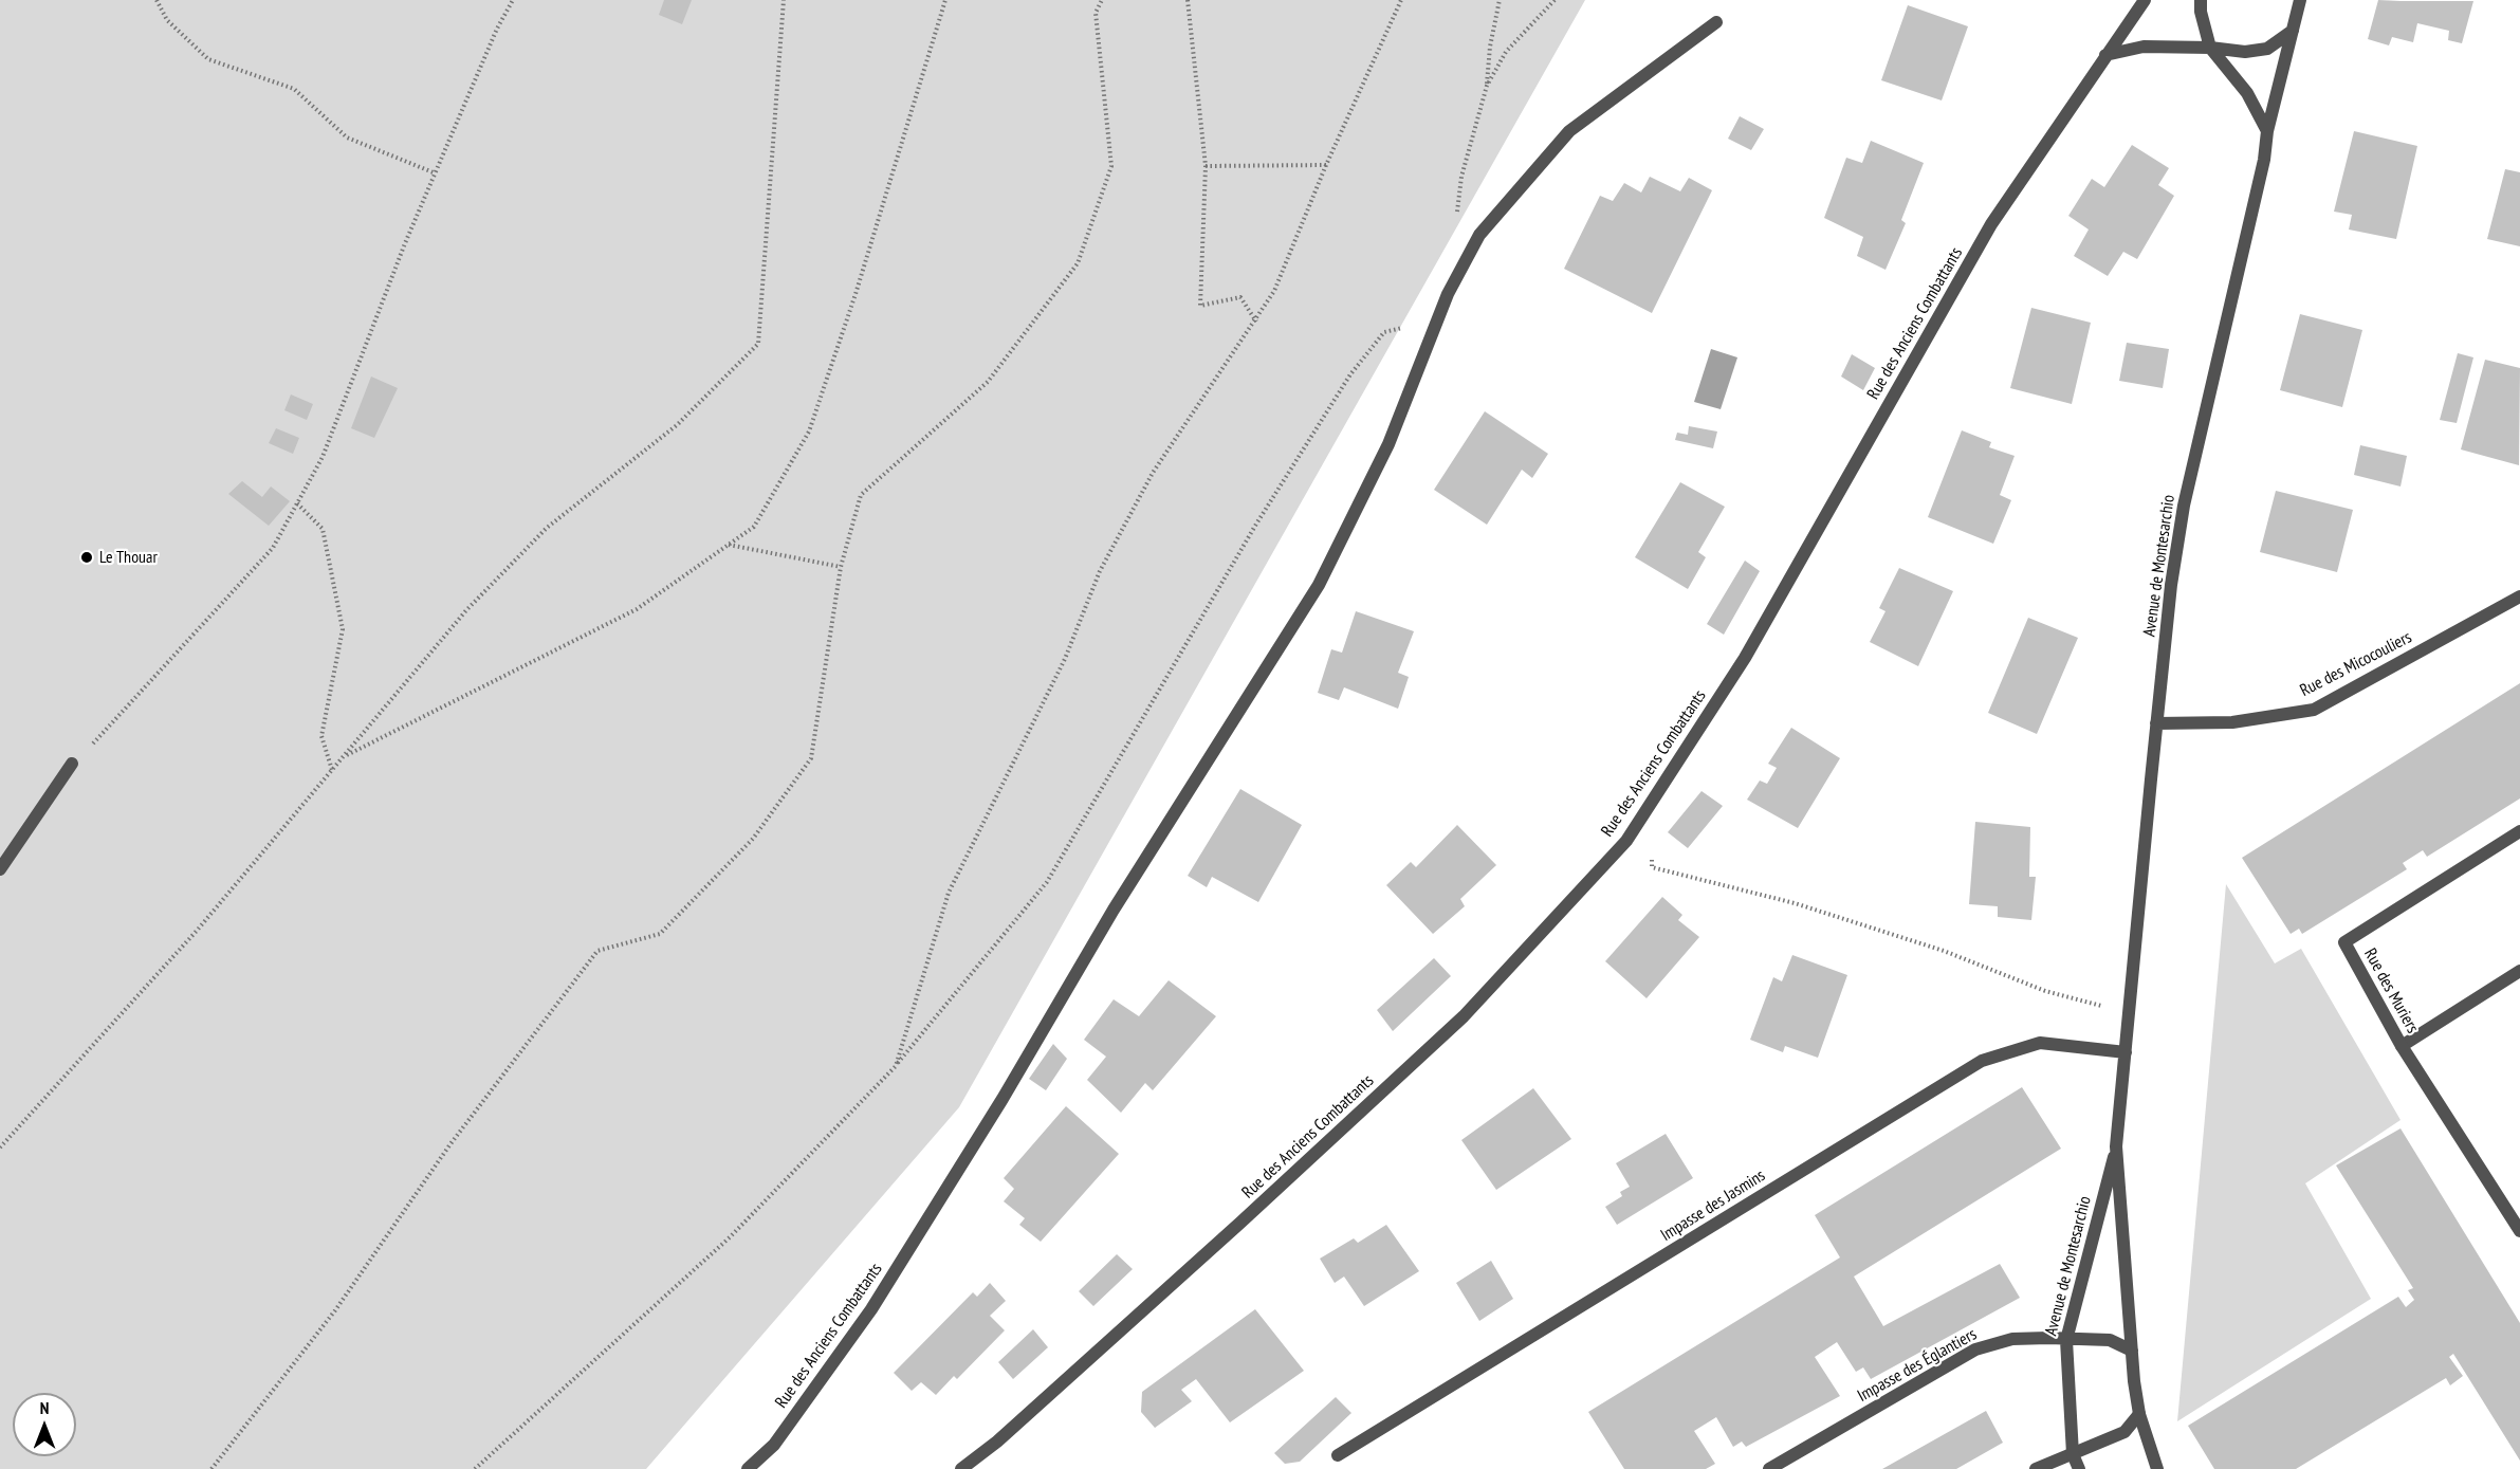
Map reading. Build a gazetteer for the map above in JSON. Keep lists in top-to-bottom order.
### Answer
{
  "streets": {
    "street": [
      "Rue des Anciens Combattants",
      "Avenue de Montesarchio",
      "Rue des Micocouliers",
      "Rue des Muriers",
      "Impasse des Jasmins",
      "Impasse des Églantiers"
    ]
  },
  "crossings": [
    ["Avenue de Montesarchio", "Rue des Micocouliers"],
    ["Avenue de Montesarchio", "Impasse des Jasmins"],
    ["Avenue de Montesarchio", "Impasse des Églantiers"]
  ],
  "places": ["Le Thouar"],
  "north": "top"
}
